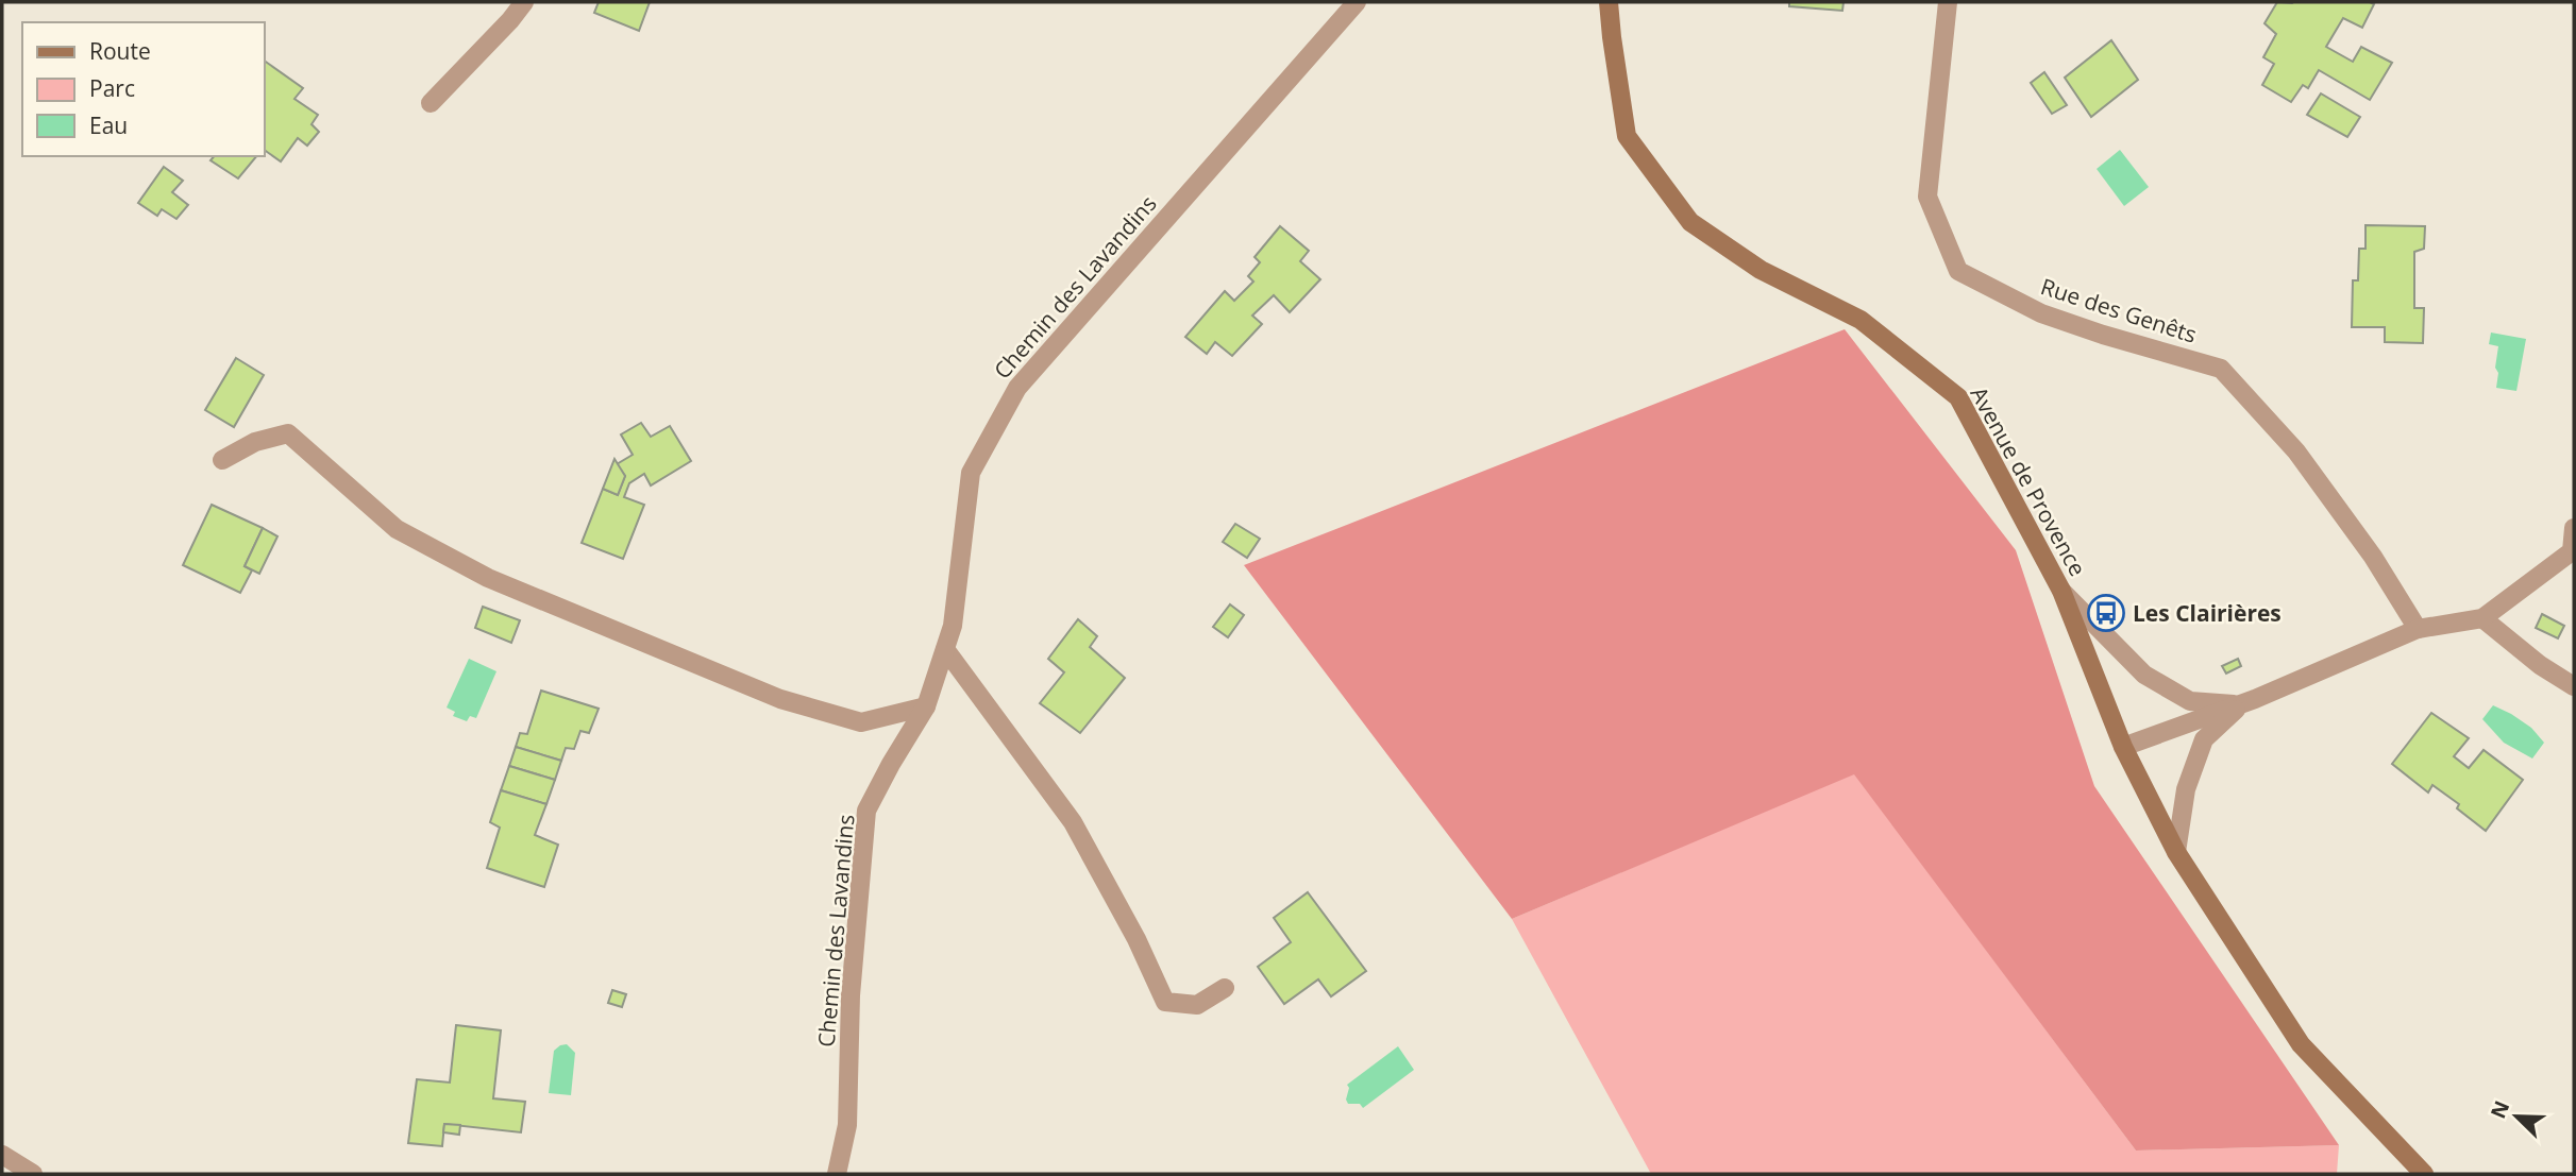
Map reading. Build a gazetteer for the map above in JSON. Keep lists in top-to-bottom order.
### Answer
{
  "streets": {
    "street": ["Chemin des Lavandins", "Rue des Genêts", "Avenue de Provence"]
  },
  "places": {
    "bus stop": ["Les Clairières"]
  },
  "legend": ["Route", "Parc", "Eau"],
  "north": "top left"
}
